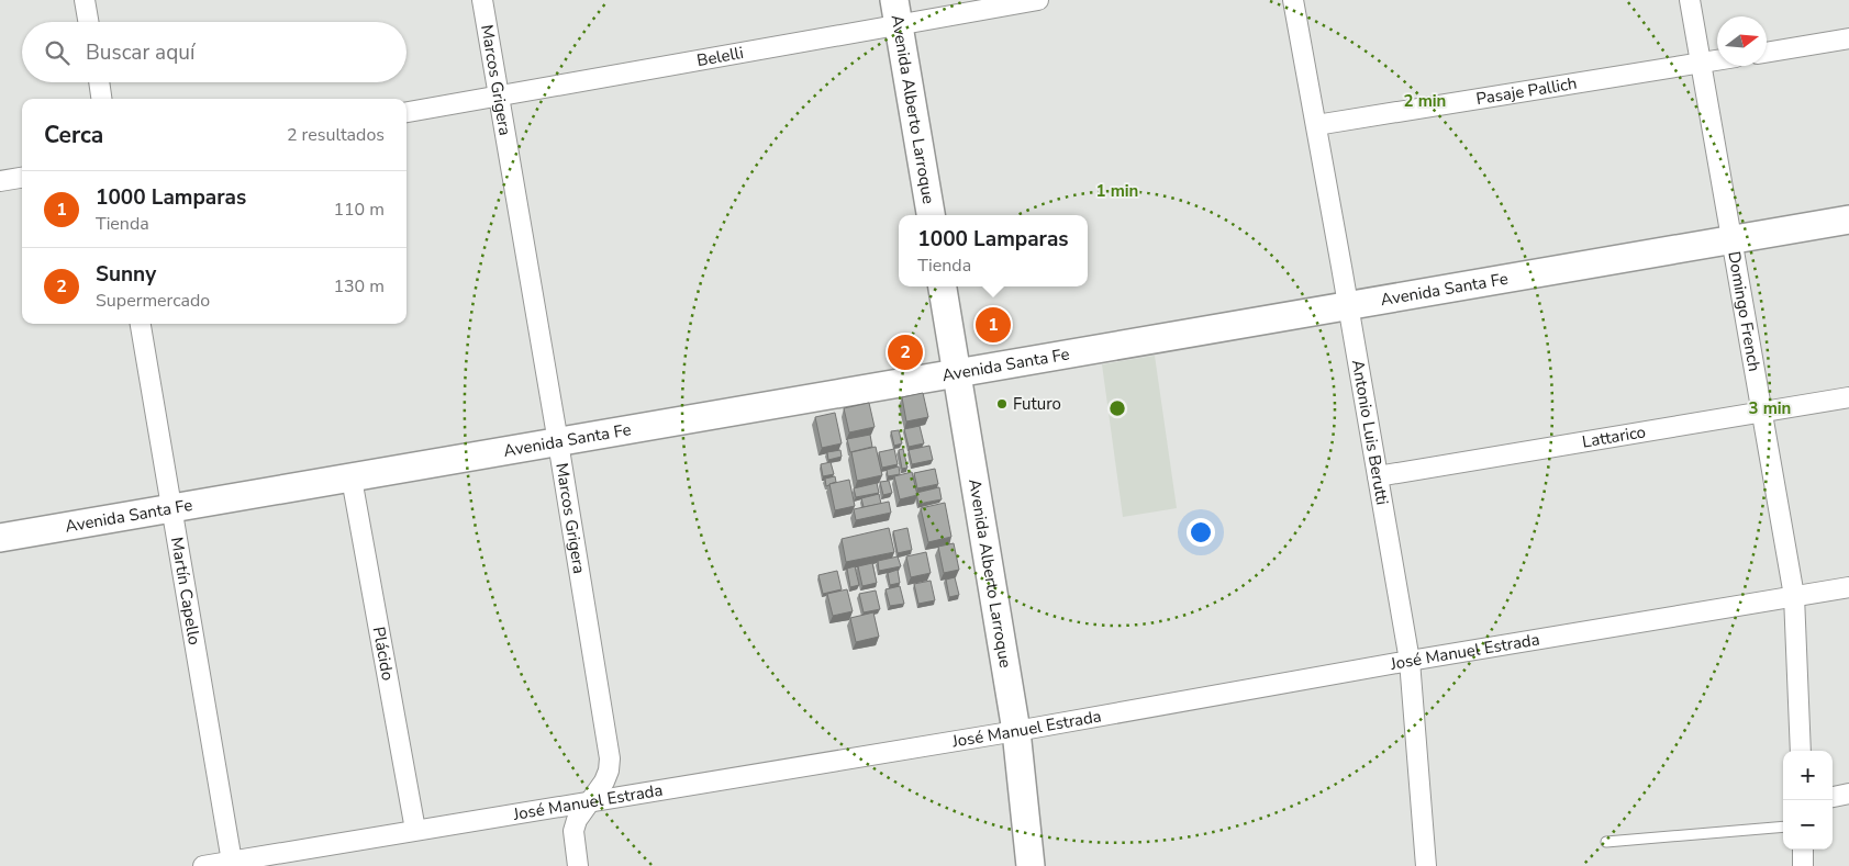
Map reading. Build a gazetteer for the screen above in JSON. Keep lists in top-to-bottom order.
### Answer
{
  "streets": {
    "main road": ["Avenida Alberto Larroque", "Avenida Santa Fe"],
    "street": [
      "Belelli",
      "Marcos Grigera",
      "Pasaje Pallich",
      "Domingo French",
      "Antonio Luis Berutti",
      "Lattarico",
      "Martín Capello",
      "José Manuel Estrada",
      "Plácido"
    ]
  },
  "crossings": [
    ["Belelli", "Marcos Grigera"],
    ["Belelli", "Avenida Alberto Larroque"],
    ["Marcos Grigera", "Avenida Santa Fe"],
    ["Marcos Grigera", "José Manuel Estrada"],
    ["Pasaje Pallich", "Domingo French"],
    ["Pasaje Pallich", "Antonio Luis Berutti"],
    ["Avenida Alberto Larroque", "Avenida Santa Fe"],
    ["Avenida Alberto Larroque", "José Manuel Estrada"],
    ["Avenida Santa Fe", "Domingo French"],
    ["Avenida Santa Fe", "Antonio Luis Berutti"],
    ["Avenida Santa Fe", "Martín Capello"],
    ["Avenida Santa Fe", "Plácido"],
    ["Domingo French", "Lattarico"],
    ["Domingo French", "José Manuel Estrada"],
    ["Antonio Luis Berutti", "Lattarico"],
    ["Antonio Luis Berutti", "José Manuel Estrada"],
    ["Martín Capello", "José Manuel Estrada"],
    ["José Manuel Estrada", "Plácido"]
  ],
  "places": ["Futuro"],
  "north": "right",
  "page": {
    "search": "Buscar aquí",
    "heading": ["Cerca", "2 resultados"],
    "list": [
      {
        "mark": "1",
        "name": "1000 Lamparas",
        "note": "Tienda",
        "value": "110 m"
      },
      {
        "mark": "2",
        "name": "Sunny",
        "note": "Supermercado",
        "value": "130 m"
      }
    ],
    "popup": ["1000 Lamparas", "Tienda"],
    "pins": ["1", "2"],
    "map_buttons": ["+", "−"]
  },
  "rings": ["2 min", "1 min", "3 min"]
}
